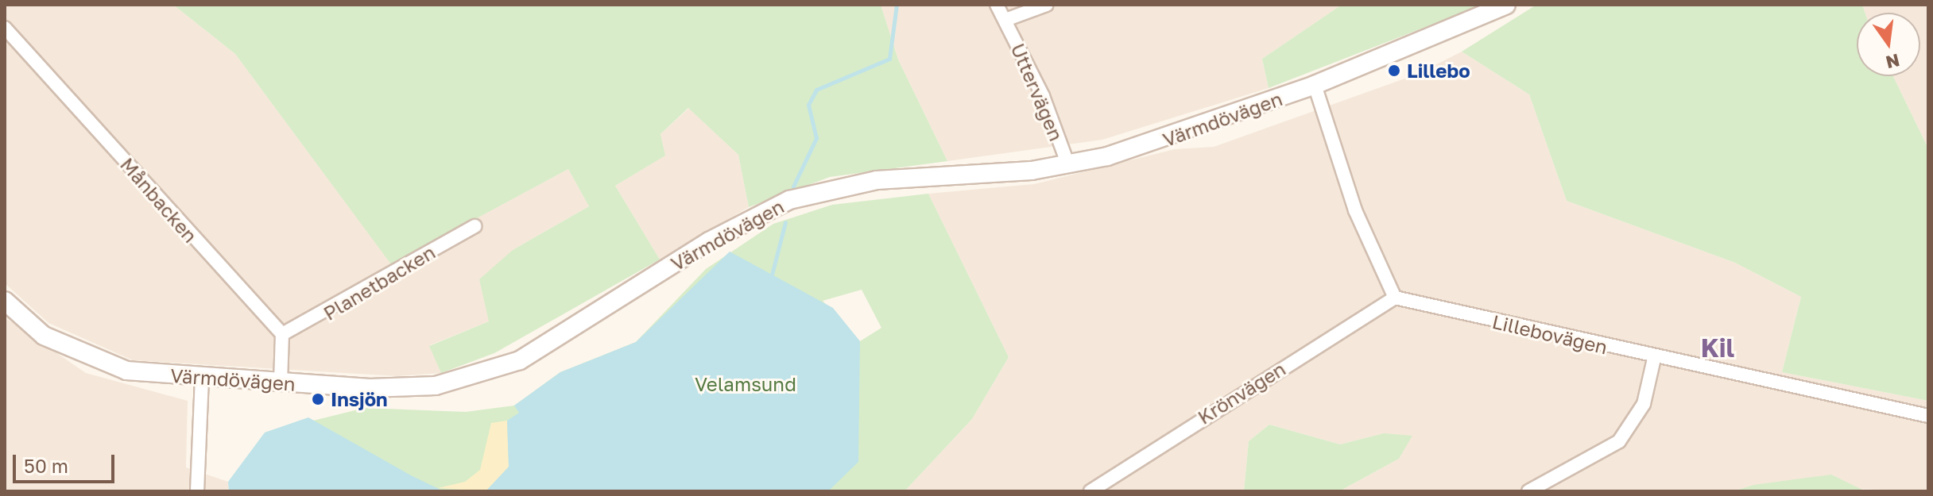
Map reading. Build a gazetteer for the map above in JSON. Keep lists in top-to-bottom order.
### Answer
{
  "streets": {
    "main road": ["Värmdövägen"],
    "street": [
      "Uttervägen",
      "Månbacken",
      "Planetbacken",
      "Lillebovägen",
      "Krönvägen"
    ]
  },
  "crossings": [
    ["Uttervägen", "Värmdövägen"],
    ["Månbacken", "Planetbacken"],
    ["Lillebovägen", "Krönvägen"]
  ],
  "districts": ["Kil"],
  "parks": ["Velamsund"],
  "places": ["Lillebo", "Insjön"],
  "scale_bar": "50 m",
  "north": "bottom"
}
